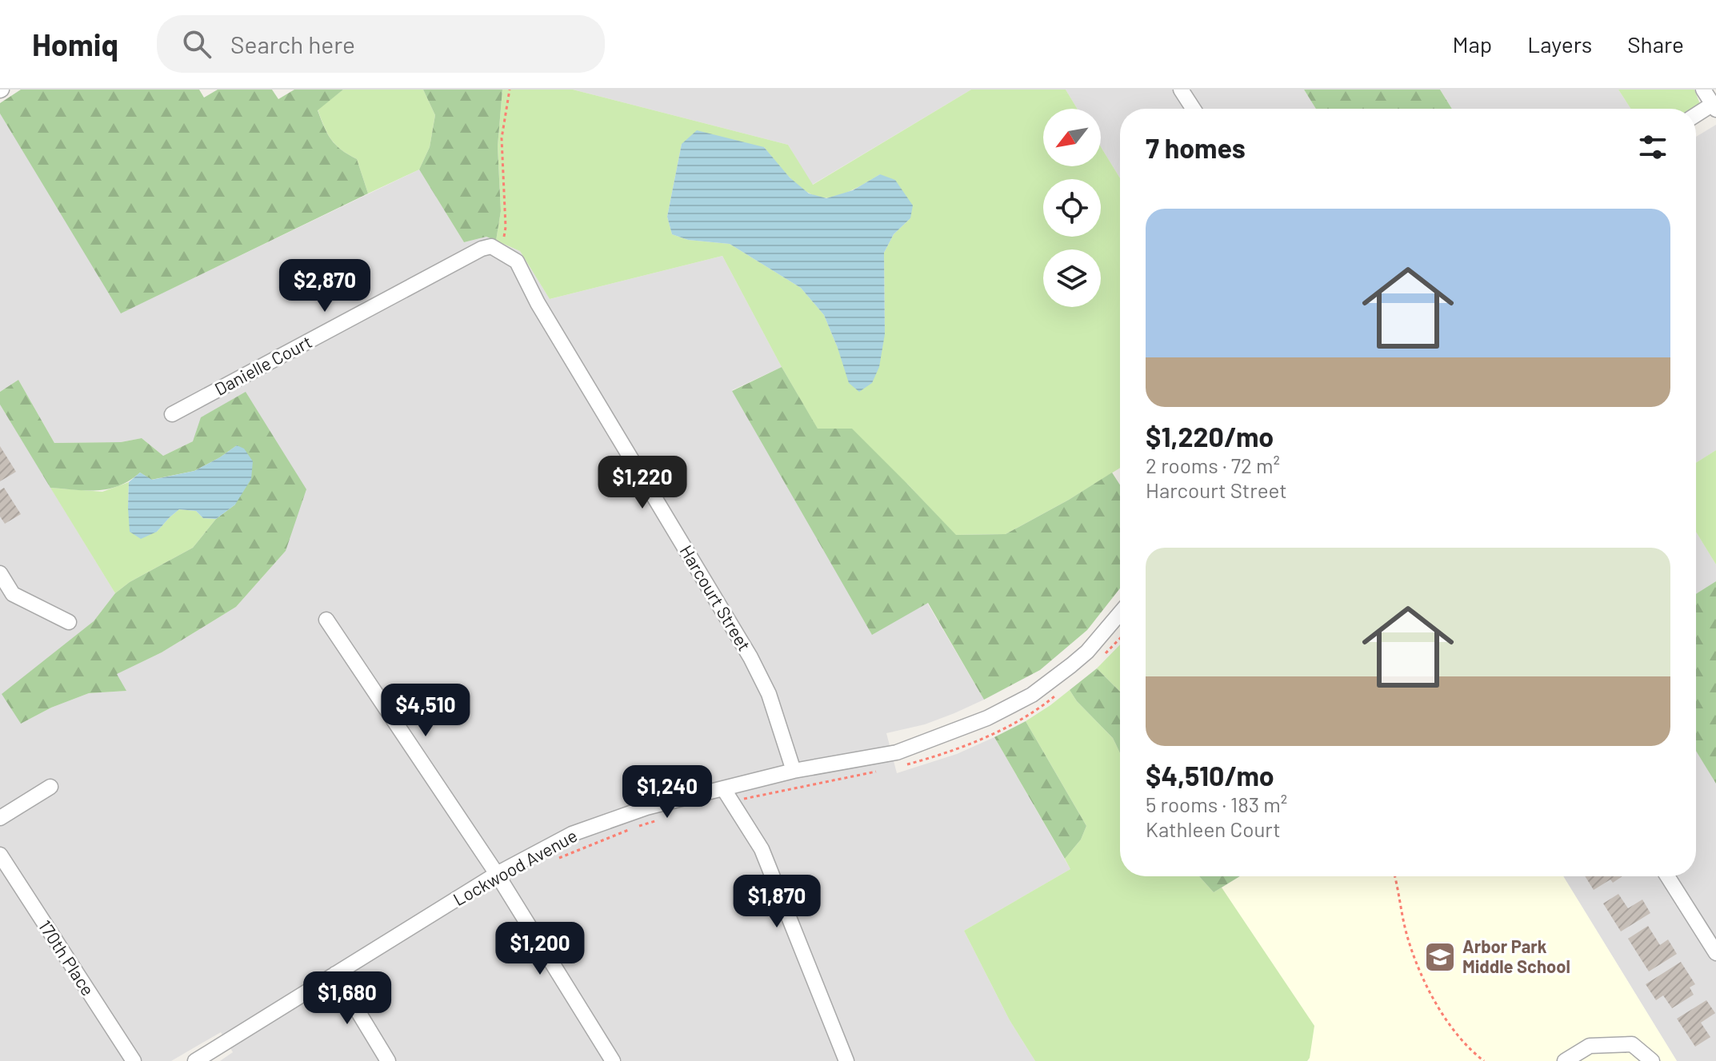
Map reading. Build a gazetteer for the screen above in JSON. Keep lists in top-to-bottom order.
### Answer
{
  "streets": {
    "street": [
      "Danielle Court",
      "Harcourt Street",
      "Lockwood Avenue",
      "170th Place"
    ]
  },
  "crossings": [
    ["Danielle Court", "Harcourt Street"],
    ["Harcourt Street", "Lockwood Avenue"]
  ],
  "places": {
    "school or university": ["Arbor Park Middle School"]
  },
  "north": "bottom left",
  "page": {
    "header": "Homiq",
    "search": "Search here",
    "nav": ["Map", "Layers", "Share"],
    "heading": "7 homes",
    "list": [
      {
        "name": "$1,220/mo",
        "note": "2 rooms · 72 m² · Harcourt Street"
      },
      {
        "name": "$4,510/mo",
        "note": "5 rooms · 183 m² · Kathleen Court"
      }
    ],
    "price": [
      "$2,870",
      "$1,220",
      "$4,510",
      "$1,240",
      "$1,870",
      "$1,200",
      "$1,680"
    ]
  }
}
